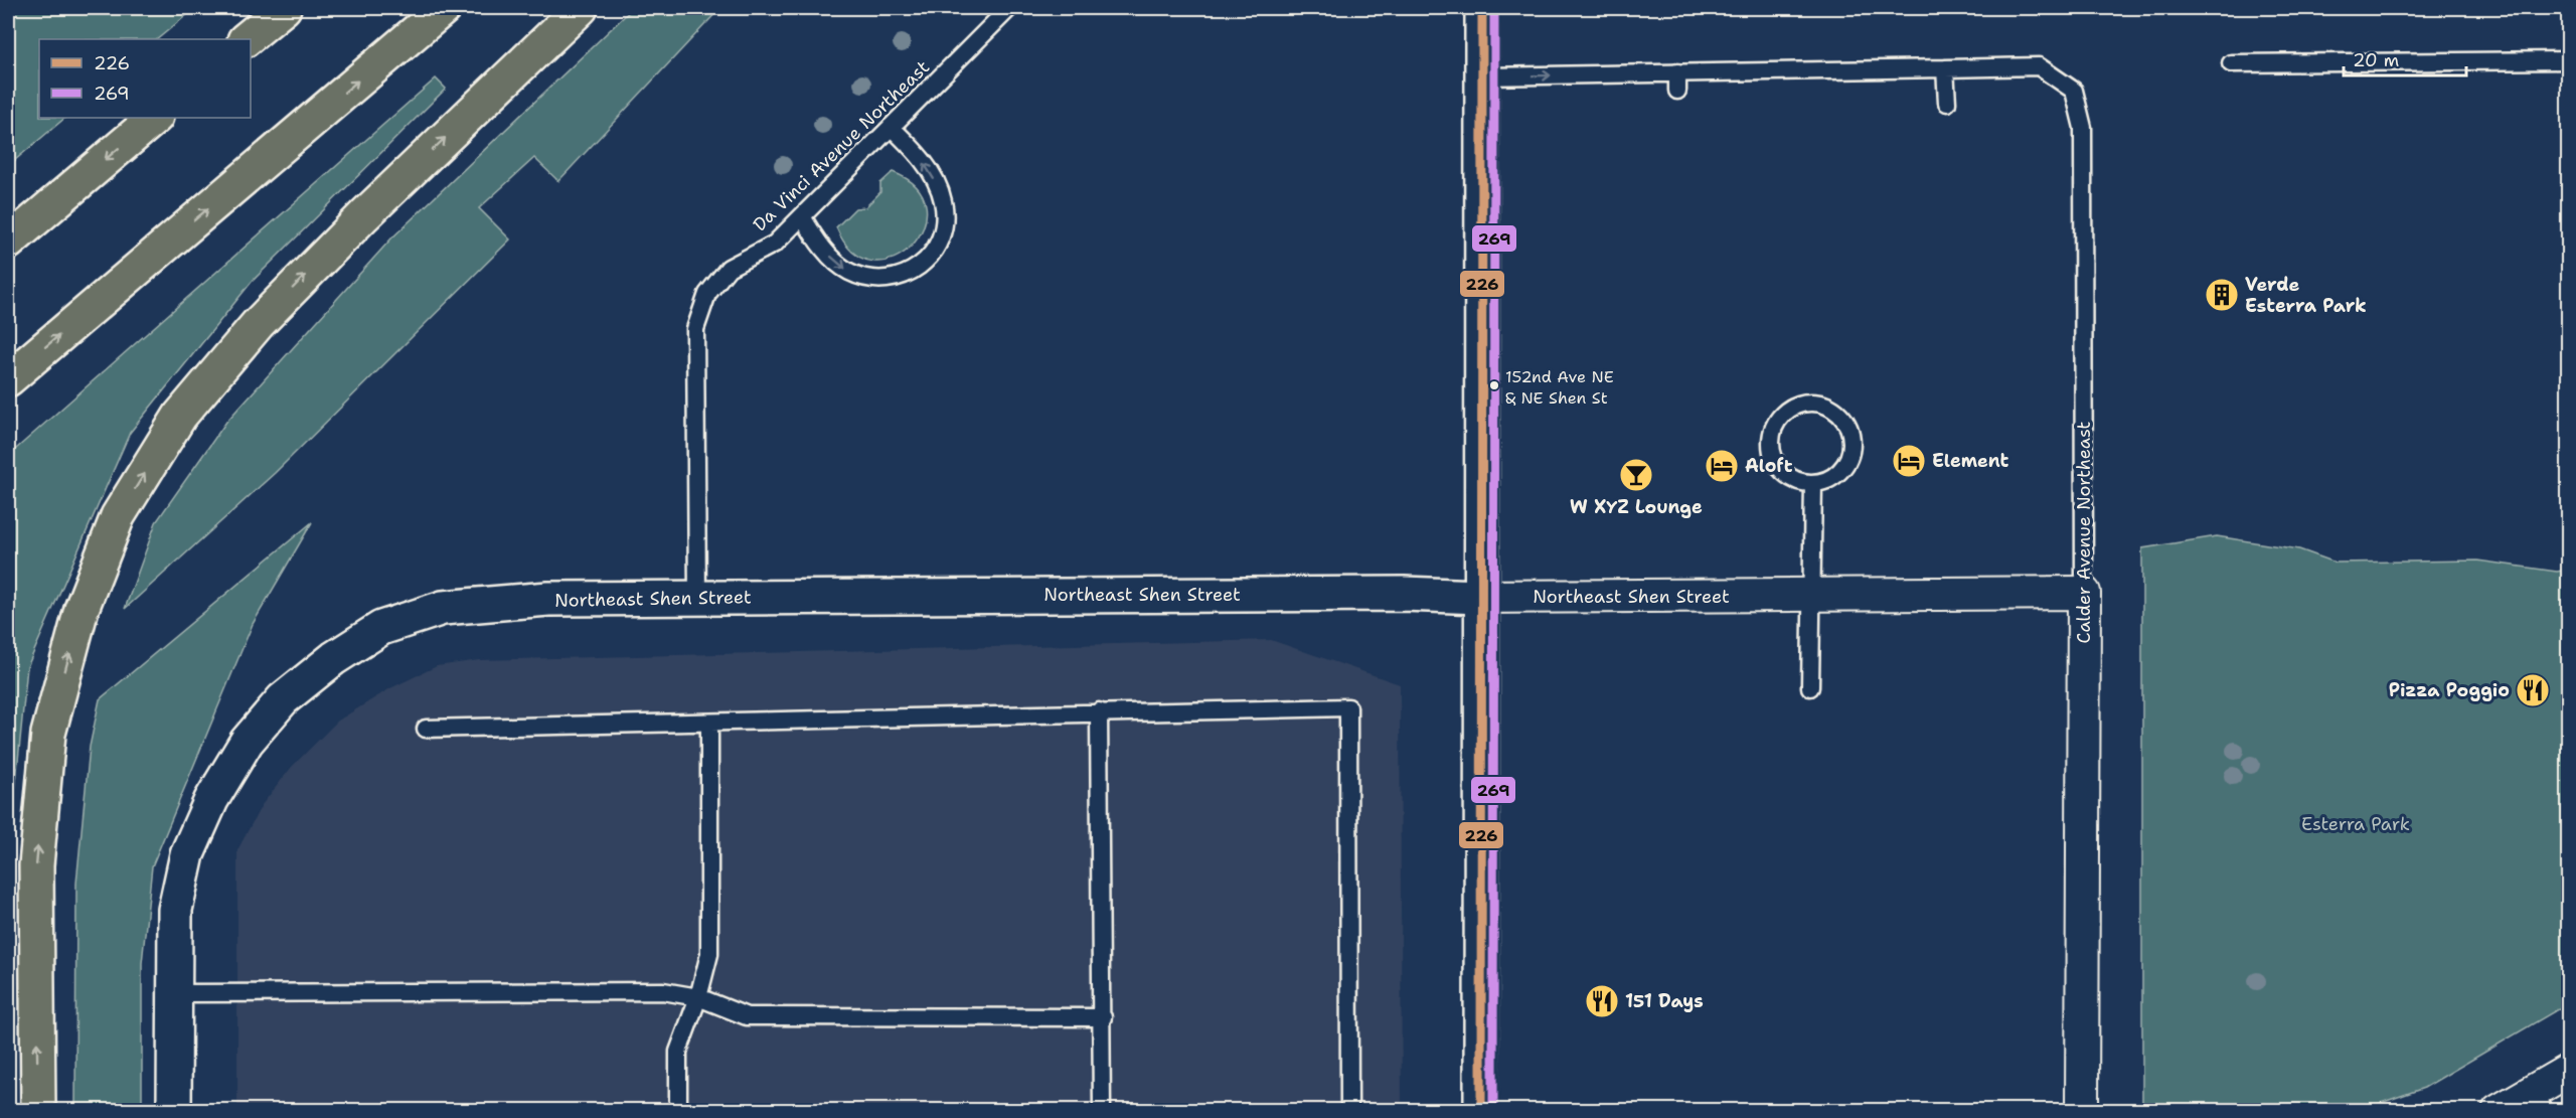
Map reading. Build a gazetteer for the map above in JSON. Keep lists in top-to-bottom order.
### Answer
{
  "streets": {
    "street": ["Calder Avenue Northeast", "Northeast Shen Street"],
    "lane": ["Da Vinci Avenue Northeast"]
  },
  "crossings": [
    ["Da Vinci Avenue Northeast", "Northeast Shen Street"],
    ["Calder Avenue Northeast", "Northeast Shen Street"]
  ],
  "parks": ["Esterra Park"],
  "places": {
    "building": ["Verde Esterra Park"],
    "other": ["152nd Ave NE & NE Shen St"],
    "hotel": ["Element", "Aloft"],
    "bar": ["W XYZ Lounge"],
    "restaurant": ["Pizza Poggio", "151 Days"]
  },
  "lines": ["transit line 226", "transit line 269"],
  "legend": ["226", "269"],
  "scale_bar": "20 m"
}
